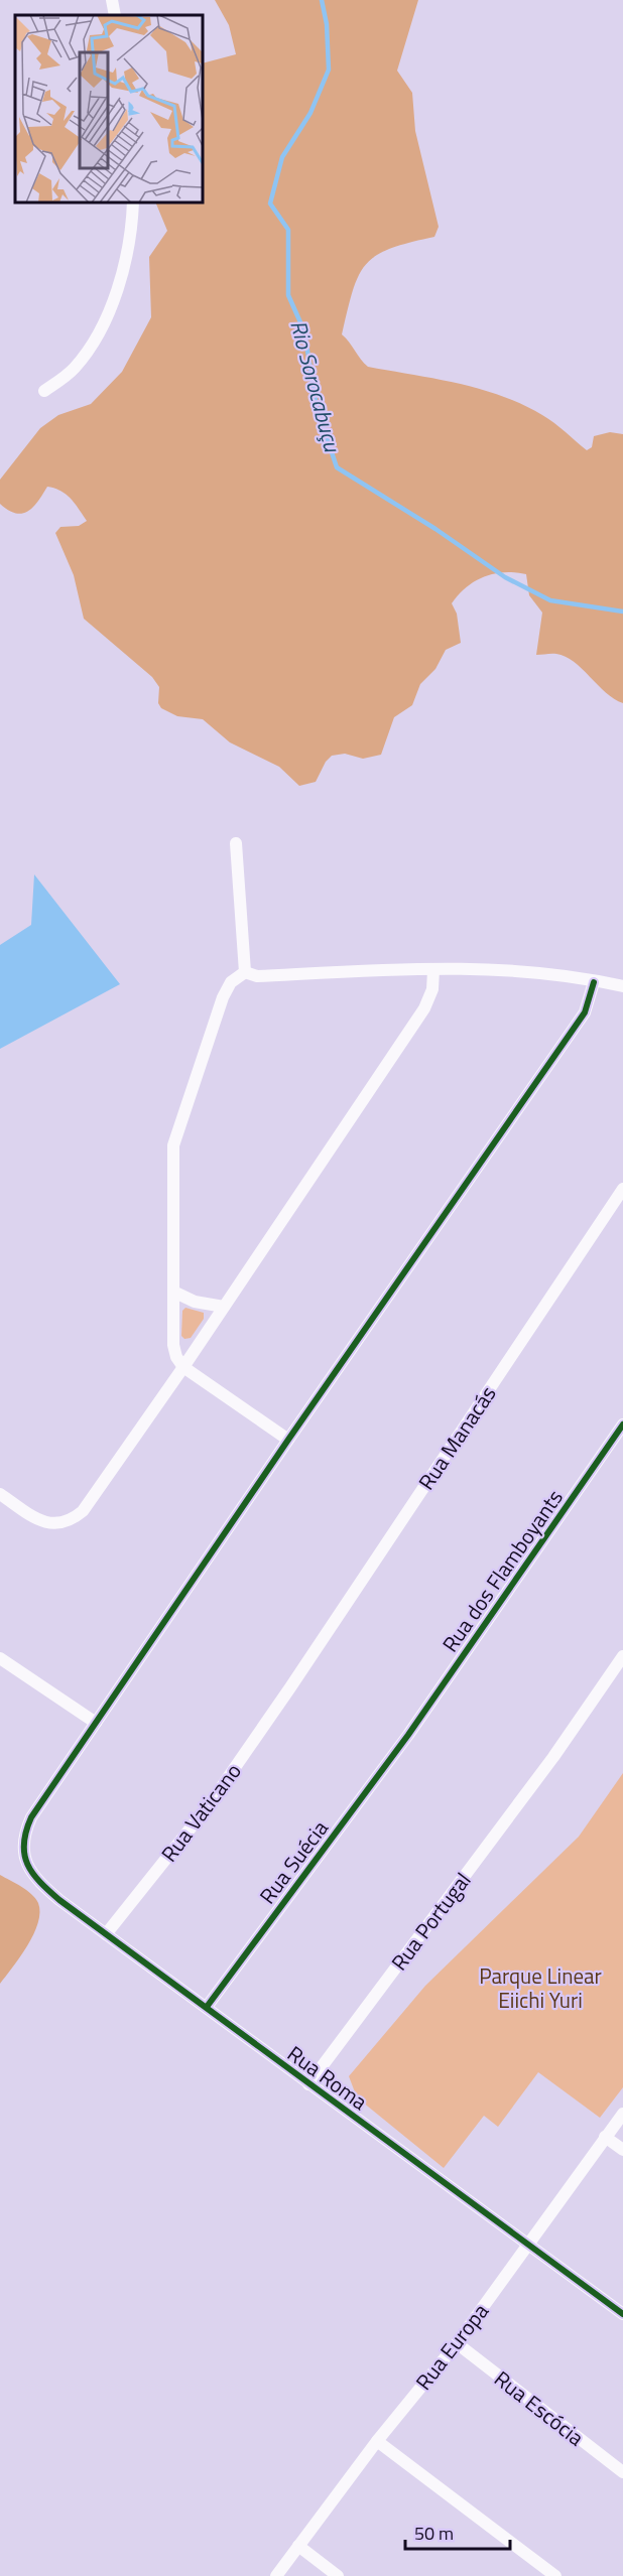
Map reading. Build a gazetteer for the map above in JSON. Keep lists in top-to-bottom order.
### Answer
{
  "streets": {
    "street": [
      "Rua Manacás",
      "Rua dos Flamboyants",
      "Rua Vaticano",
      "Rua Suécia",
      "Rua Portugal",
      "Rua Roma",
      "Rua Europa",
      "Rua Escócia"
    ]
  },
  "crossings": [
    ["Rua Manacás", "Rua Vaticano"],
    ["Rua dos Flamboyants", "Rua Suécia"],
    ["Rua Vaticano", "Rua Roma"],
    ["Rua Suécia", "Rua Roma"],
    ["Rua Portugal", "Rua Roma"],
    ["Rua Roma", "Rua Europa"],
    ["Rua Europa", "Rua Escócia"]
  ],
  "water": ["Rio Sorocabuçu"],
  "parks": ["Parque Linear Eiichi Yuri"],
  "scale_bar": "50 m"
}
